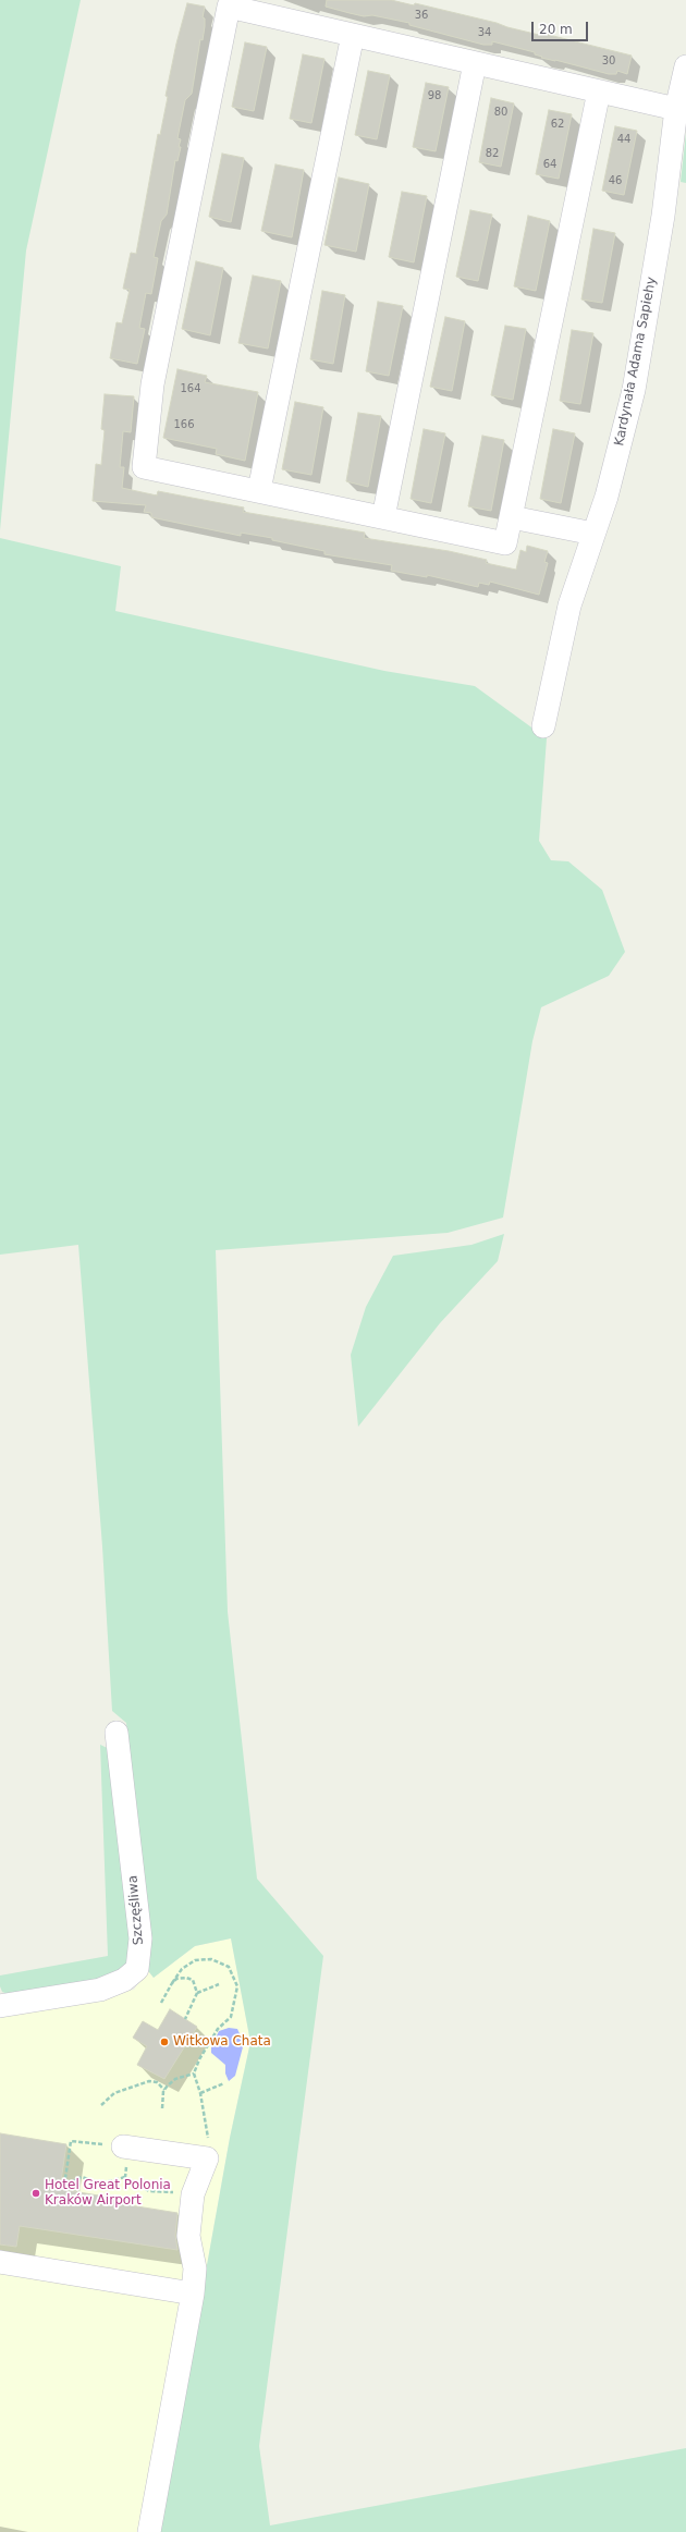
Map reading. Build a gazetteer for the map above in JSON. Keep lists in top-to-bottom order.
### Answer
{
  "streets": {
    "street": ["Kardynała Adama Sapiehy", "Szczęśliwa"]
  },
  "places": ["Witkowa Chata", "Hotel Great Polonia Kraków Airport"],
  "house_numbers": [
    "36",
    "34",
    "30",
    "98",
    "80",
    "62",
    "44",
    "82",
    "64",
    "46",
    "164",
    "166"
  ],
  "scale_bar": "20 m"
}
